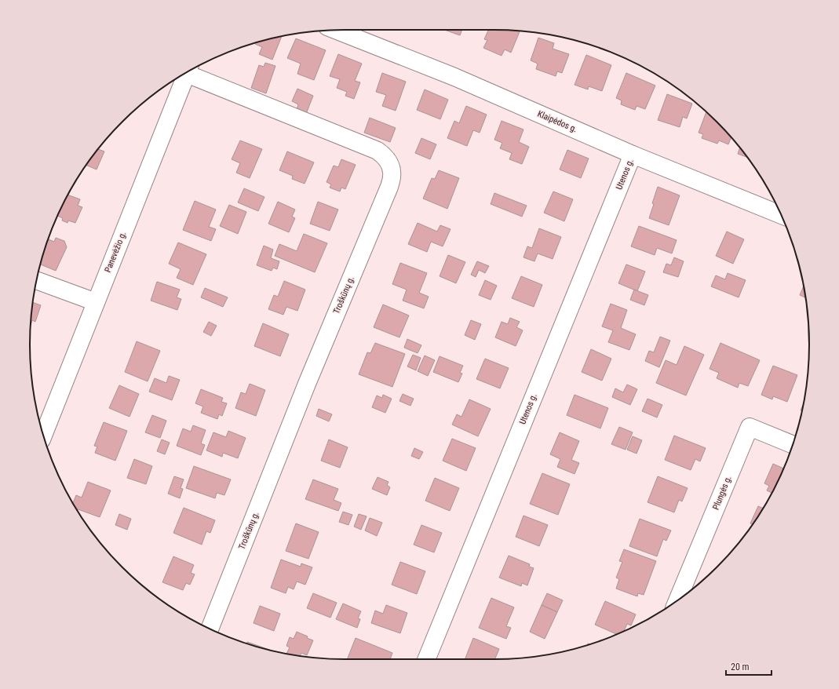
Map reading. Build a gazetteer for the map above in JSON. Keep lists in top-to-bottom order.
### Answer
{
  "streets": {
    "street": [
      "Klaipėdos g.",
      "Utenos g.",
      "Panevėžio g.",
      "Troškūnų g.",
      "Plungės g."
    ]
  },
  "crossings": [
    ["Klaipėdos g.", "Utenos g."]
  ],
  "scale_bar": "20 m"
}
